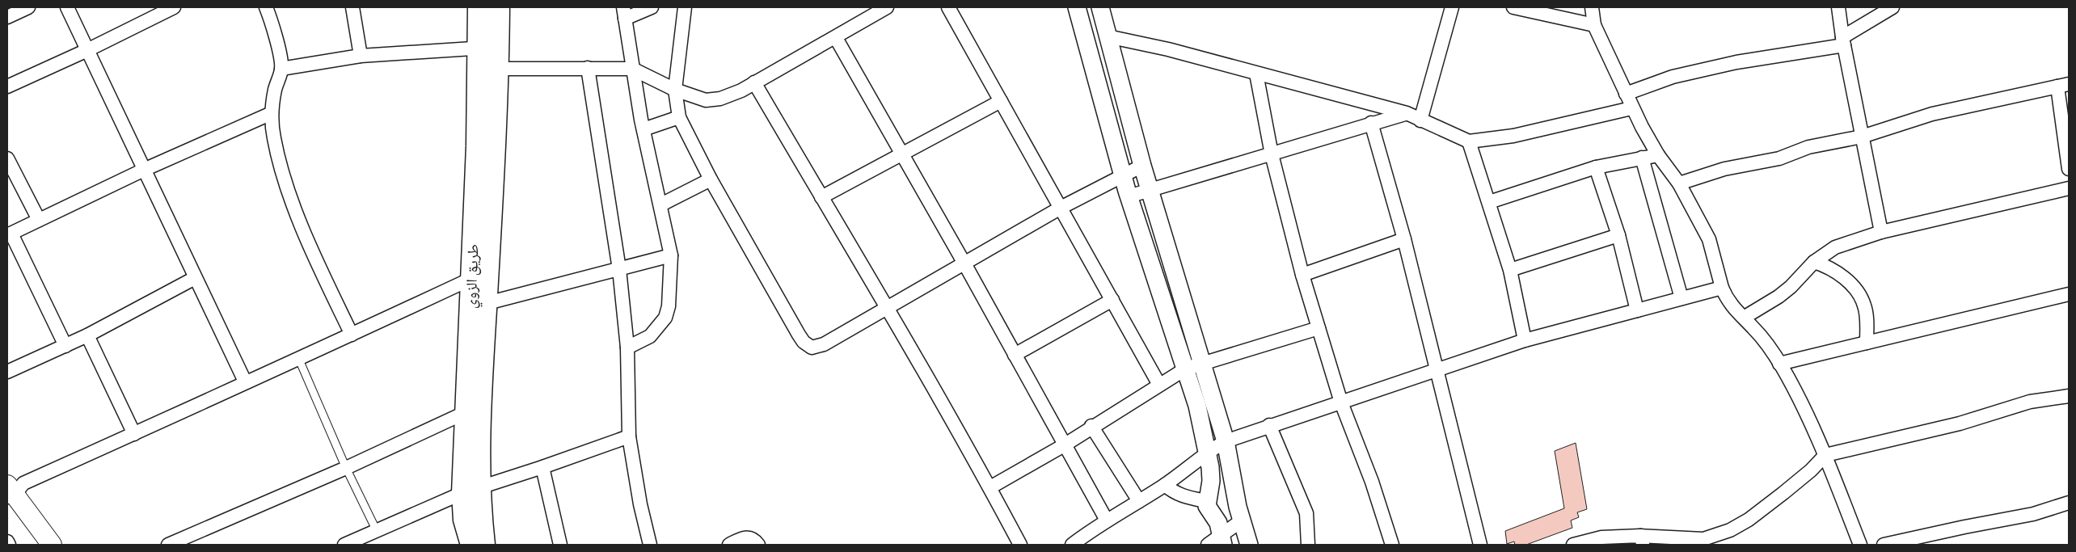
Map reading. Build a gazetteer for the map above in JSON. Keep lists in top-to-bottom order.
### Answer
{
  "streets": {
    "main road": ["طريق الزوي"]
  }
}
